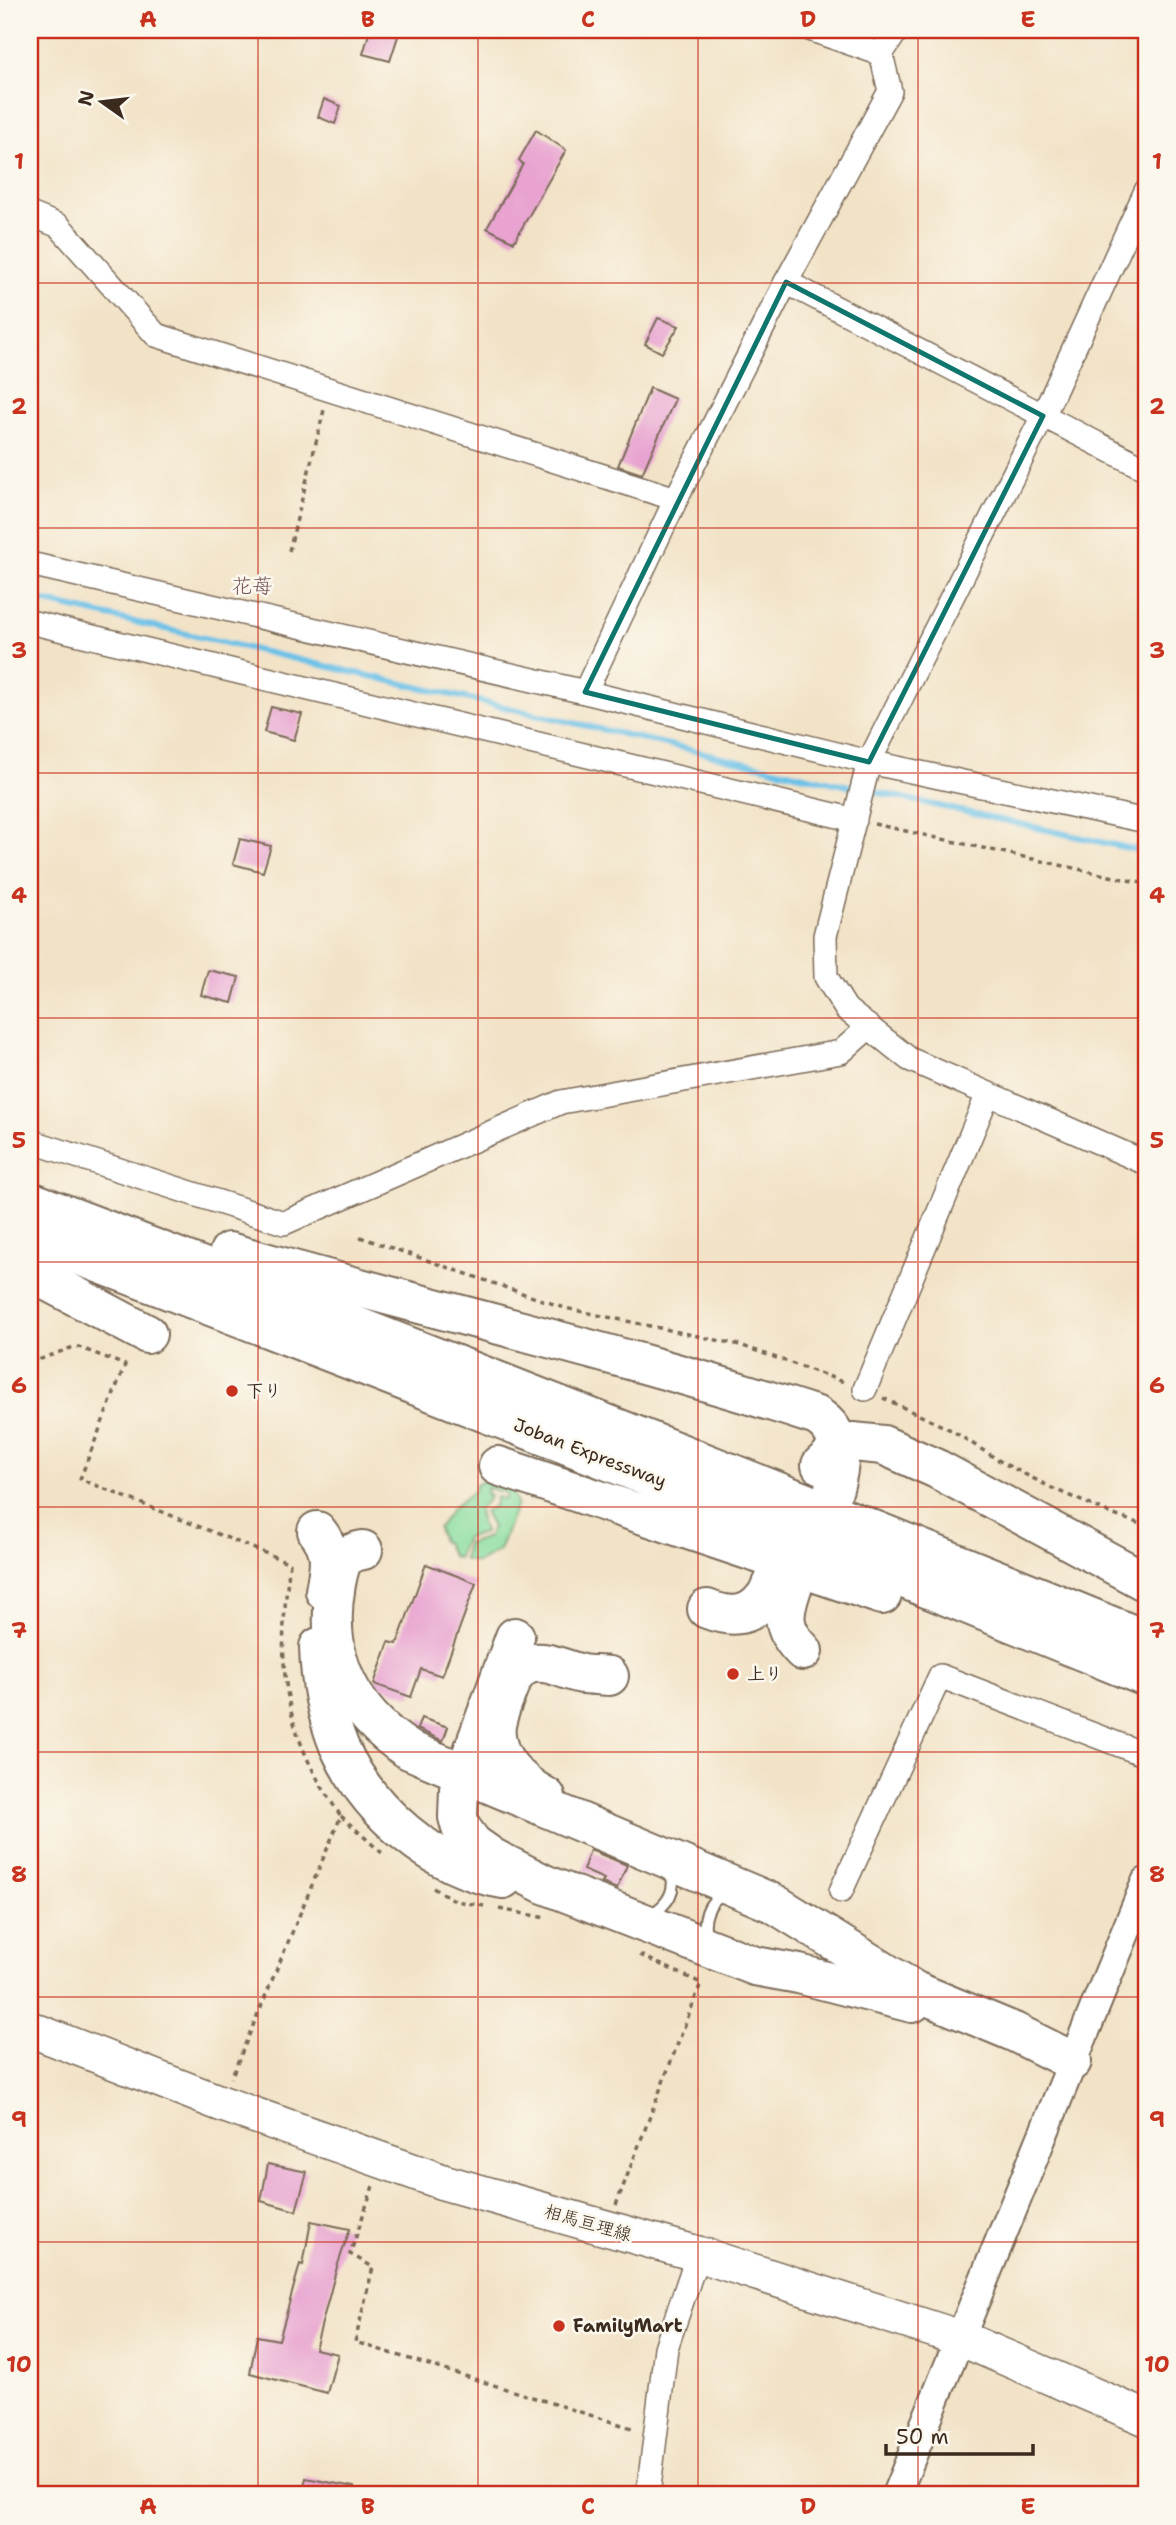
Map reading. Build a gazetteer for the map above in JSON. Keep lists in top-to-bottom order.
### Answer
{
  "streets": {
    "highway": ["Joban Expressway"],
    "main road": ["相馬亘理線"]
  },
  "districts": ["花苺"],
  "places": ["下り", "上り", "FamilyMart"],
  "scale_bar": "50 m",
  "north": "left",
  "grid": {
    "columns": [
      "A",
      "B",
      "C",
      "D",
      "E"
    ],
    "rows": [
      "1",
      "2",
      "3",
      "4",
      "5",
      "6",
      "7",
      "8",
      "9",
      "10"
    ]
  }
}
